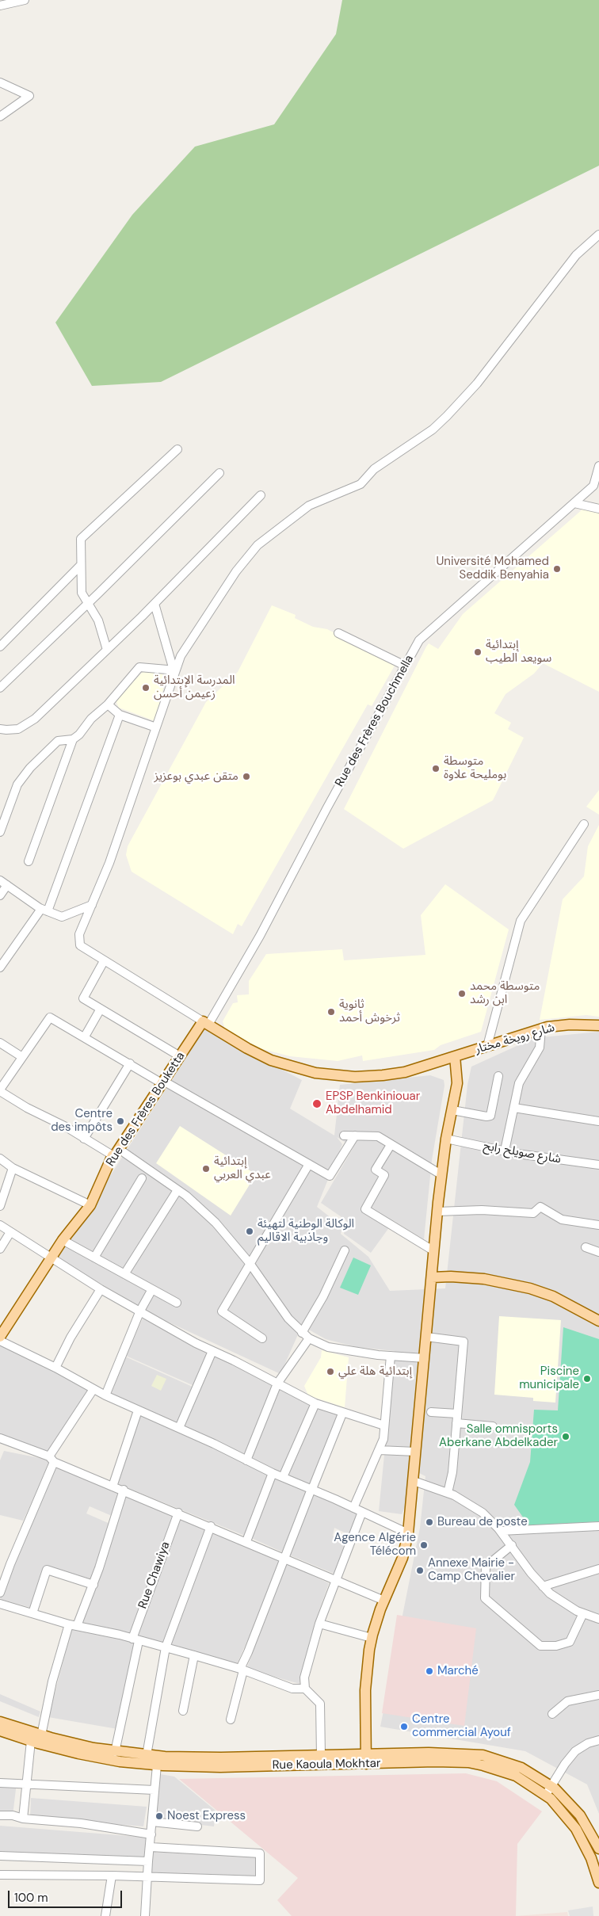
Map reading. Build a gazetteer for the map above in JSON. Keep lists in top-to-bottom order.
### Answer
{
  "streets": {
    "main road": ["شارع رويخة مختار", "Rue des Frères Bouketta", "Rue Kaoula Mokhtar"],
    "street": ["Rue des Frères Bouchmella", "شارع صويلح رابح", "Rue Chawiya"]
  },
  "crossings": [
    ["Rue des Frères Bouchmella", "شارع رويخة مختار"],
    ["Rue des Frères Bouchmella", "Rue des Frères Bouketta"],
    ["شارع رويخة مختار", "Rue des Frères Bouketta"],
    ["Rue Chawiya", "Rue Kaoula Mokhtar"]
  ],
  "places": [
    "Université Mohamed Seddik Benyahia",
    "إبتدائية سويعد الطيب",
    "المدرسة الإبتدائية زعيمن أحسن",
    "متوسطة بومليحة علاوة",
    "متقن عبدي بوعزيز",
    "متوسطة محمد ابن رشد",
    "ثانوية ثرخوش أحمد",
    "EPSP Benkiniouar Abdelhamid",
    "Centre des impôts",
    "إبتدائية عبدي العربي",
    "الوكالة الوطنية لتهيئة وجاذبية الاقاليم",
    "إبتدائية هلة علي",
    "Piscine municipale",
    "Salle omnisports Aberkane Abdelkader",
    "Bureau de poste",
    "Agence Algérie Télécom",
    "Annexe Mairie - Camp Chevalier",
    "Marché",
    "Centre commercial Ayouf",
    "Noest Express"
  ],
  "scale_bar": "100 m"
}
